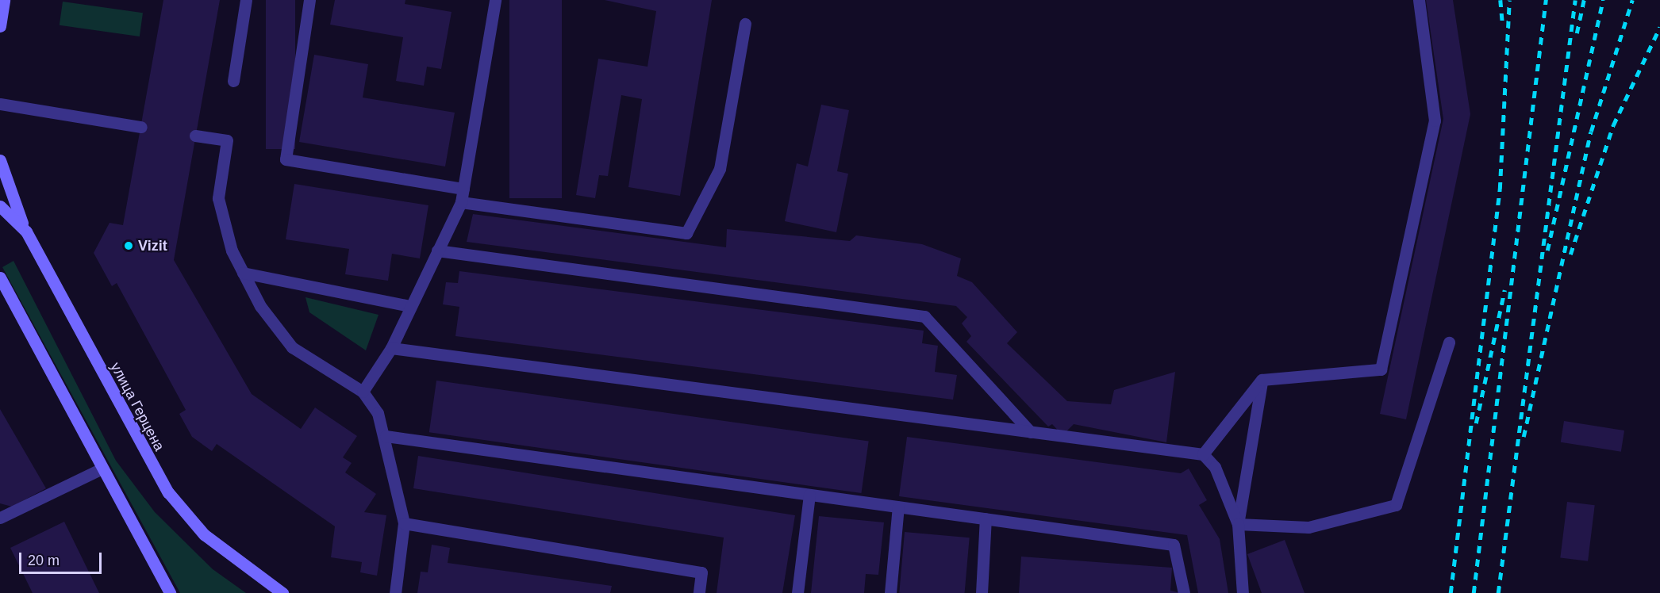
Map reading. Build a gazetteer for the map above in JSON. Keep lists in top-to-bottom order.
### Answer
{
  "streets": {
    "main road": ["улица Герцена"]
  },
  "places": ["Vizit"],
  "scale_bar": "20 m"
}
